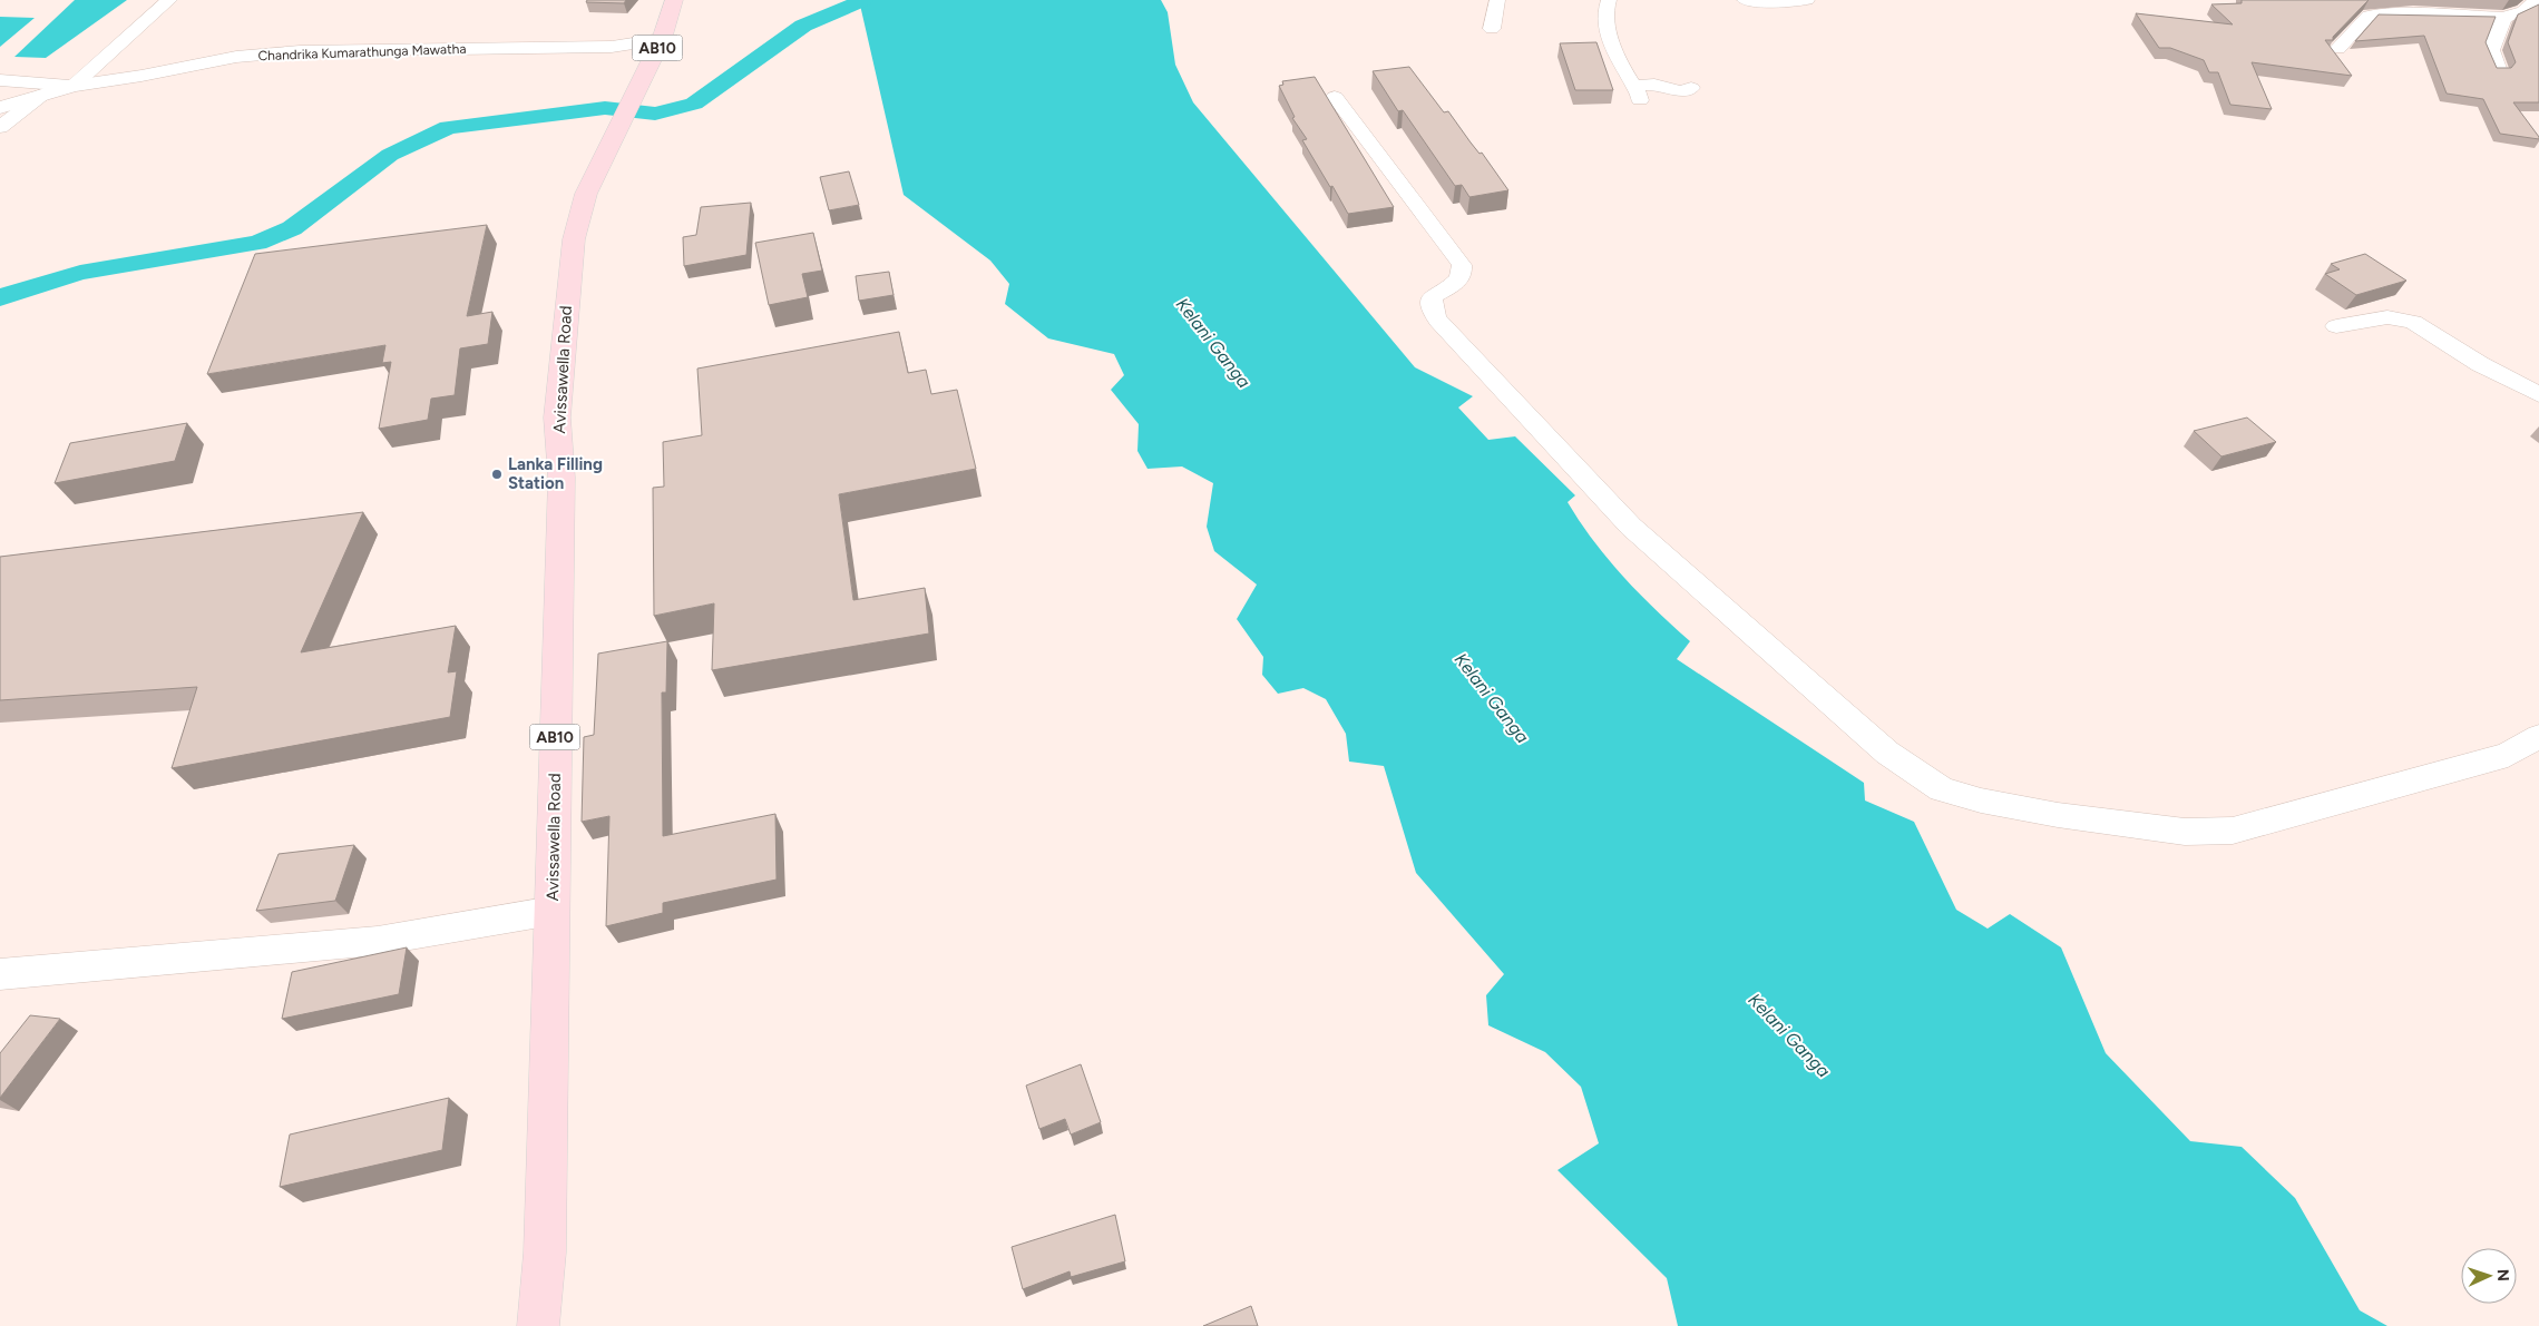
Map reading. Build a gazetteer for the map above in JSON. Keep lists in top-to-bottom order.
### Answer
{
  "streets": {
    "main road": ["AB10", "Chandrika Kumarathunga Mawatha", "Avissawella Road"]
  },
  "crossings": [
    ["AB10", "Chandrika Kumarathunga Mawatha"],
    ["AB10", "Avissawella Road"],
    ["Chandrika Kumarathunga Mawatha", "Avissawella Road"]
  ],
  "water": ["Kelani Ganga"],
  "places": ["Lanka Filling Station"],
  "north": "right"
}
